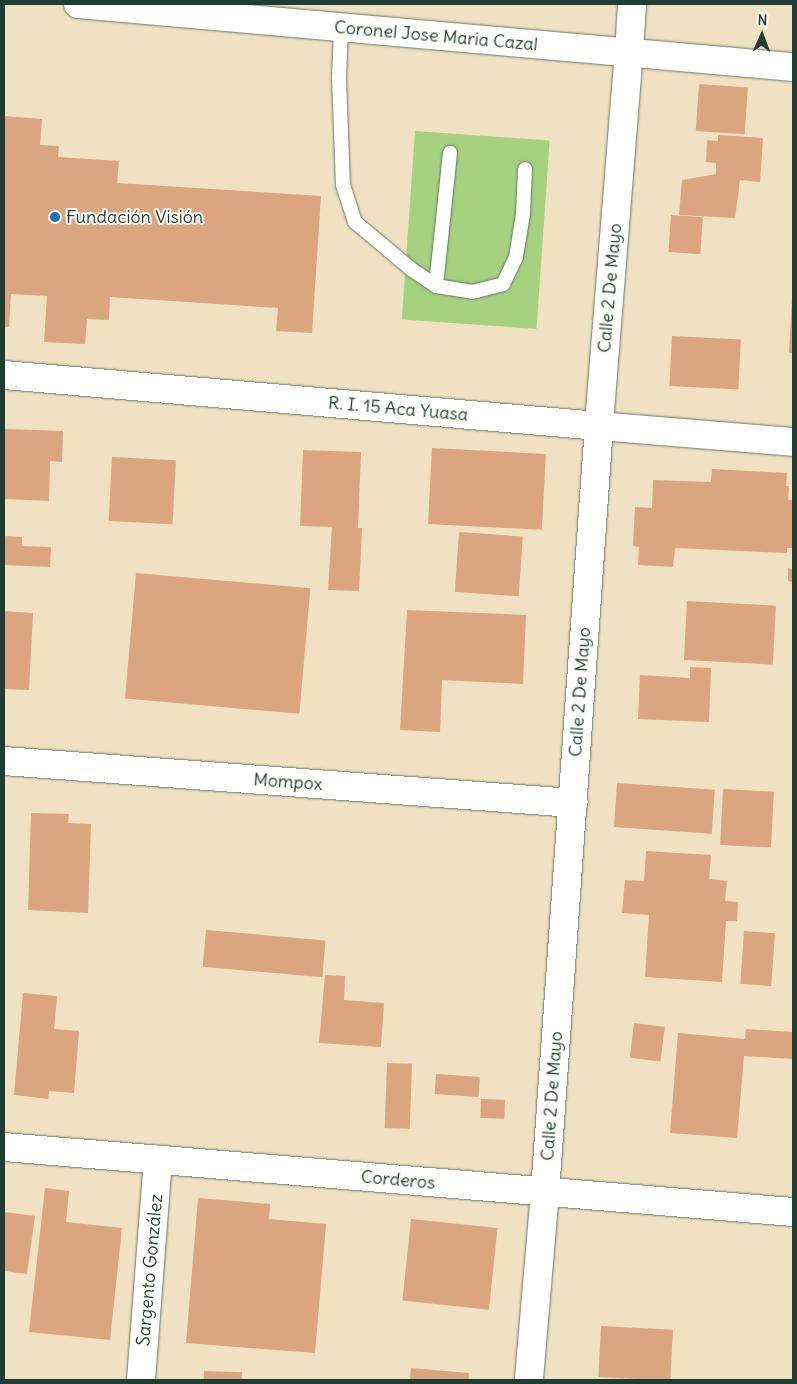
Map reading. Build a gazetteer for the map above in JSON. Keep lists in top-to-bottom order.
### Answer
{
  "streets": {
    "street": [
      "Coronel Jose Maria Cazal",
      "Calle 2 De Mayo",
      "R. I. 15 Aca Yuasa",
      "Mompox",
      "Corderos",
      "Sargento González"
    ]
  },
  "crossings": [
    ["Coronel Jose Maria Cazal", "Calle 2 De Mayo"],
    ["Calle 2 De Mayo", "R. I. 15 Aca Yuasa"],
    ["Calle 2 De Mayo", "Mompox"],
    ["Calle 2 De Mayo", "Corderos"],
    ["Corderos", "Sargento González"]
  ],
  "places": ["Fundación Visión"],
  "north": "top"
}
